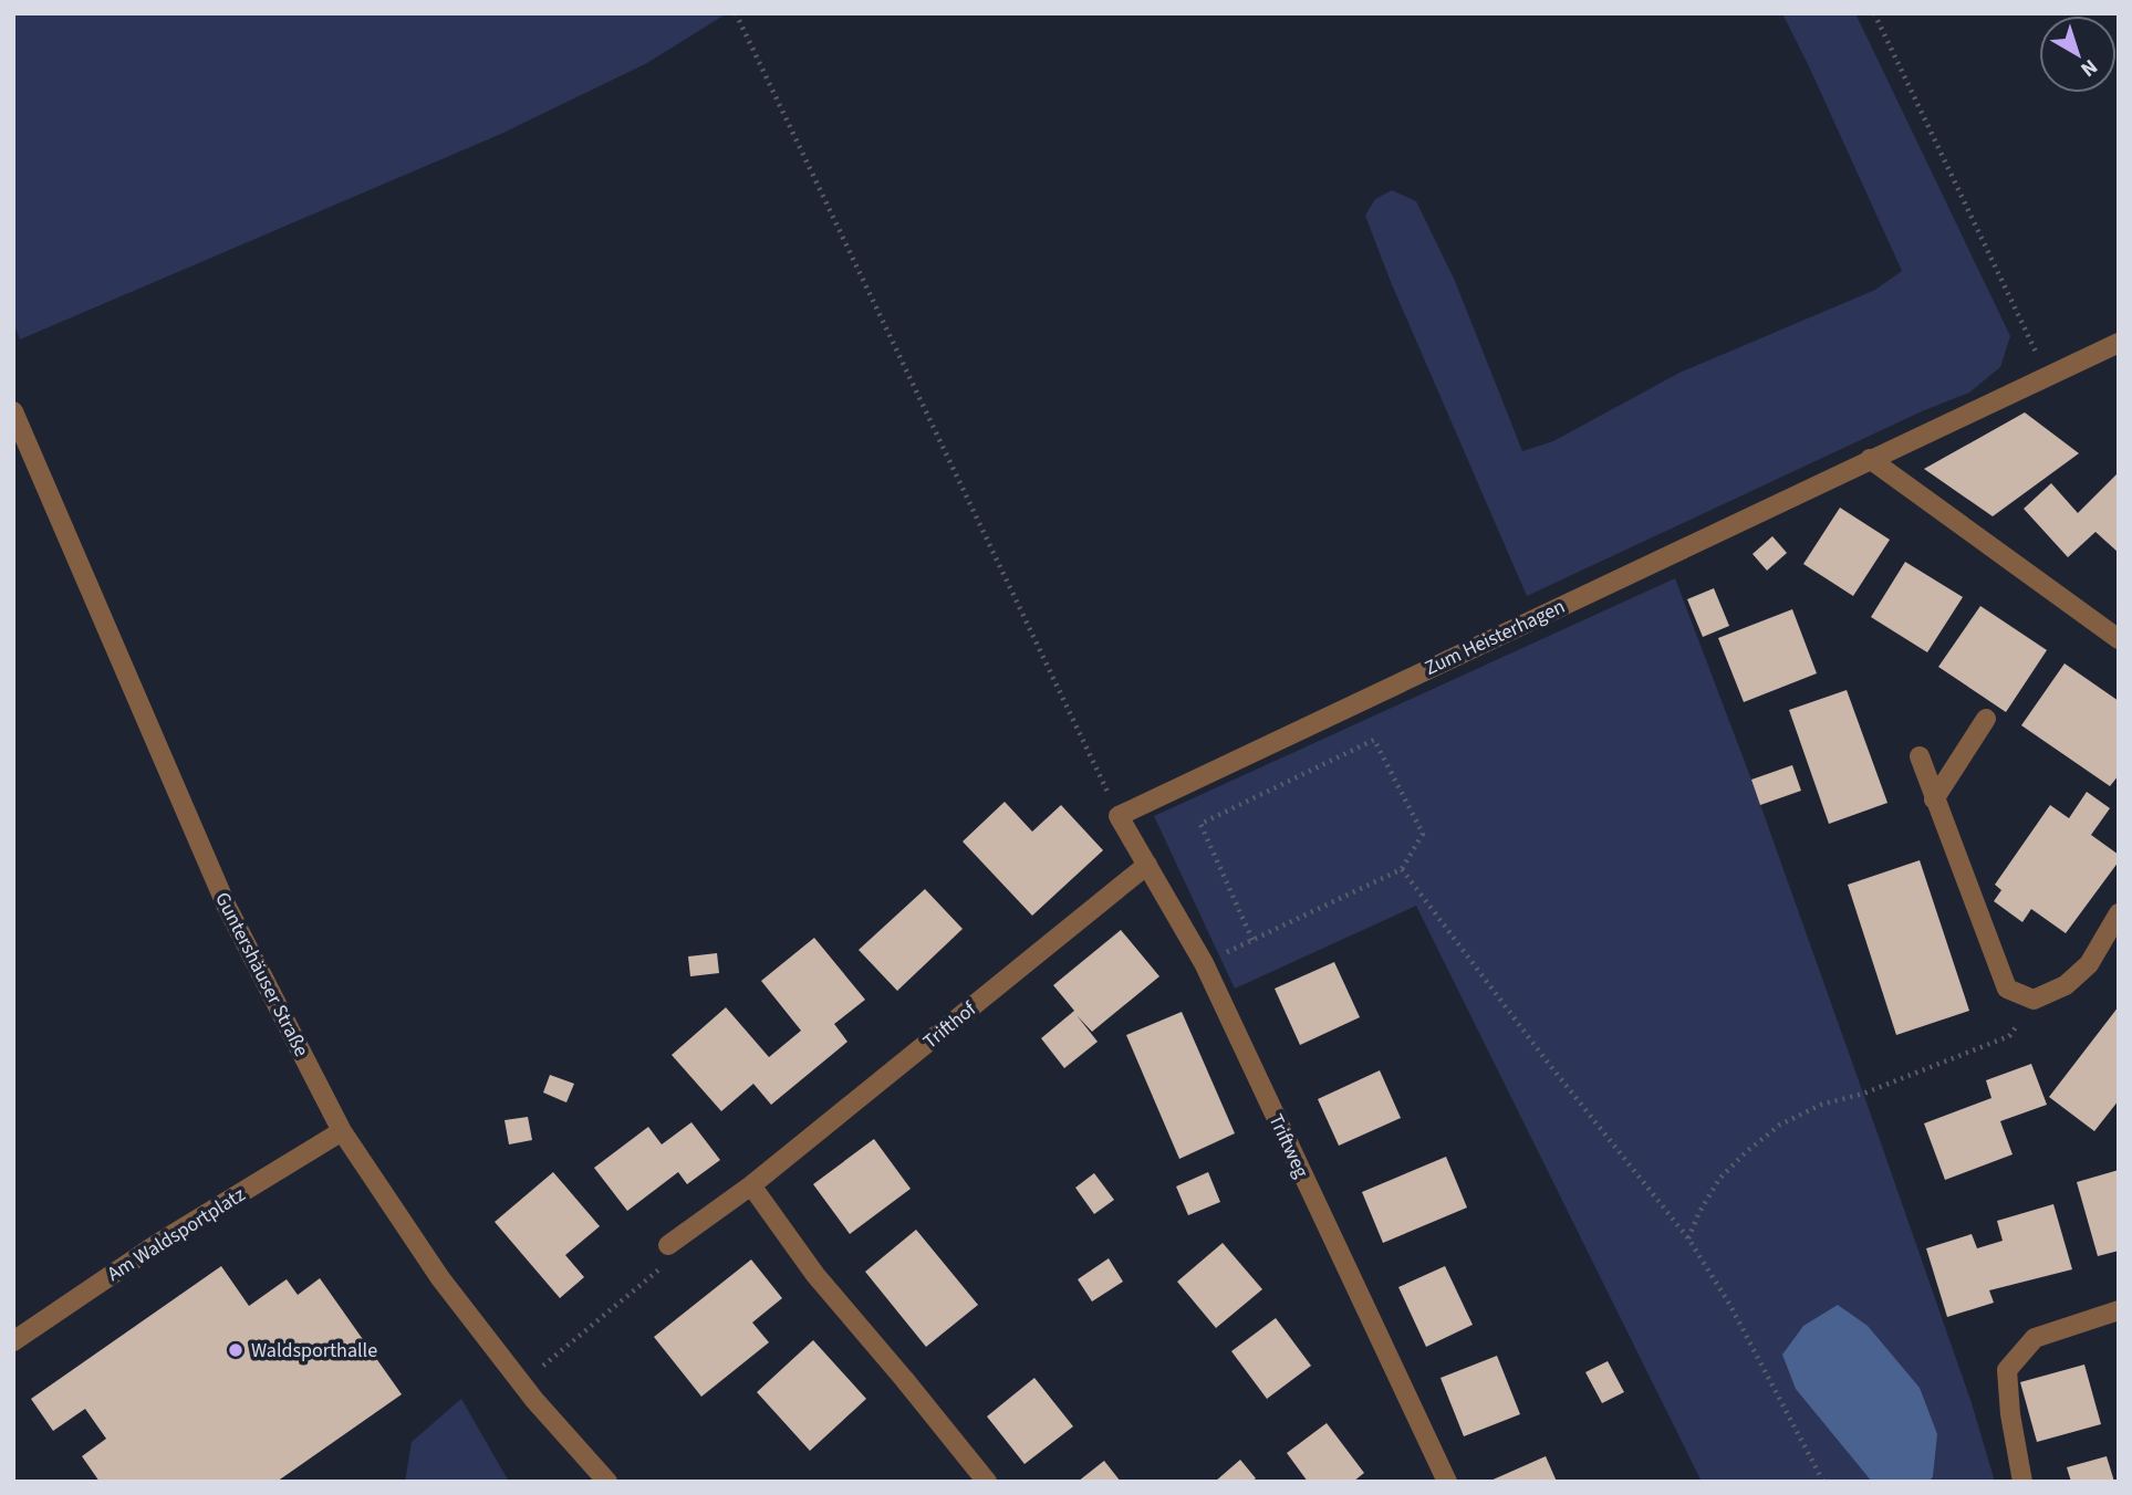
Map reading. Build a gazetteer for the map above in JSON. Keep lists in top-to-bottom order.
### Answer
{
  "streets": {
    "street": [
      "Zum Heisterhagen",
      "Guntershäuser Straße",
      "Trifthof",
      "Triftweg",
      "Am Waldsportplatz"
    ]
  },
  "crossings": [
    ["Zum Heisterhagen", "Triftweg"],
    ["Guntershäuser Straße", "Am Waldsportplatz"],
    ["Trifthof", "Triftweg"]
  ],
  "places": ["Waldsporthalle"],
  "north": "bottom right"
}
